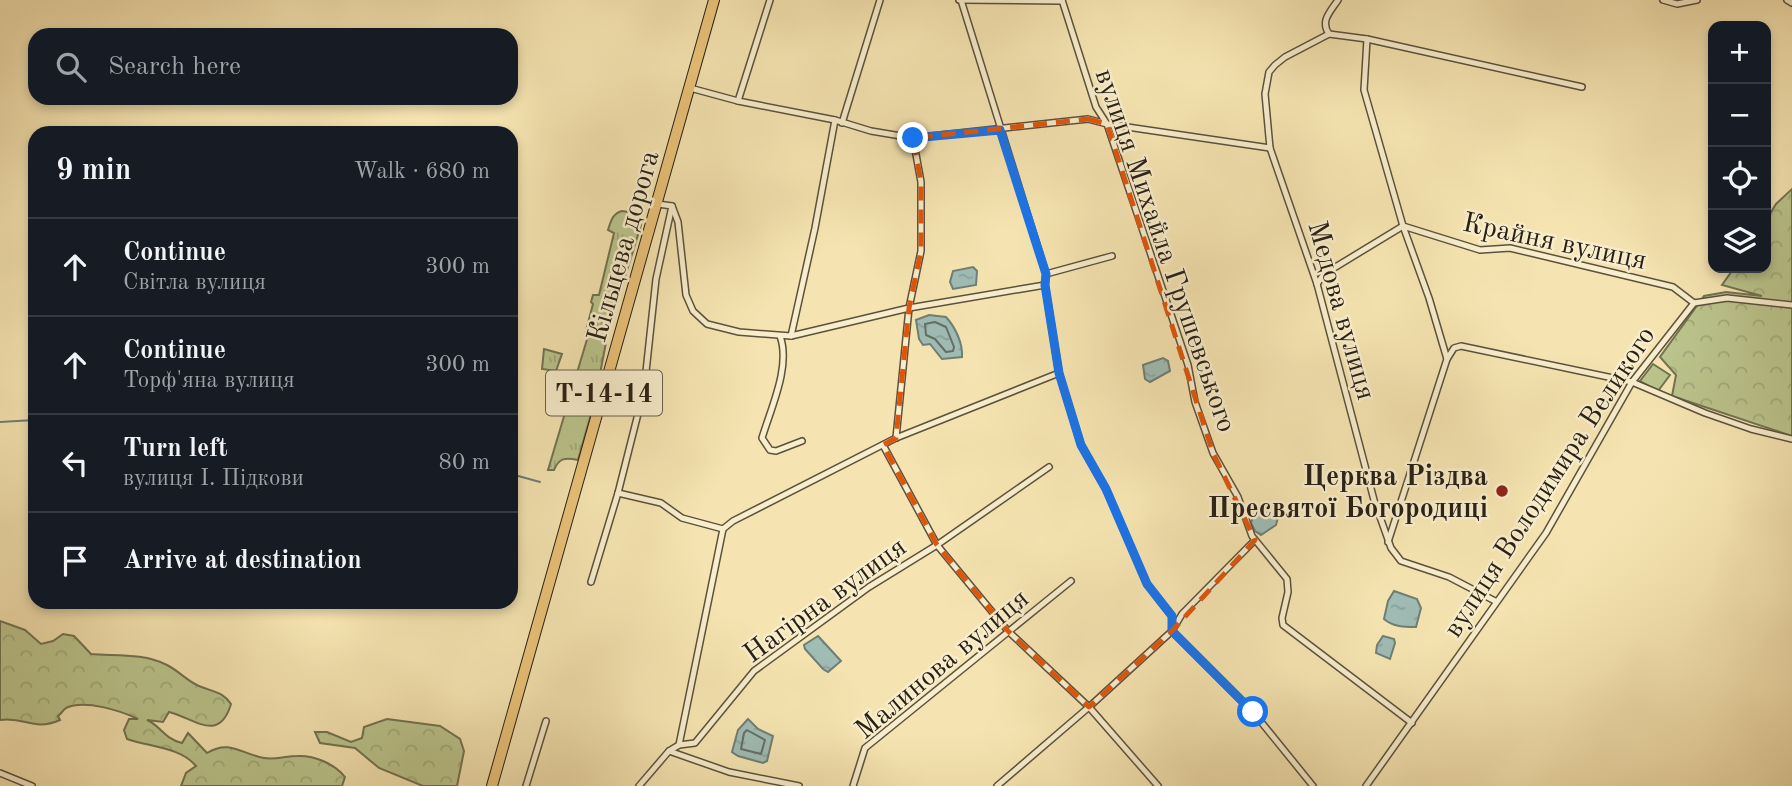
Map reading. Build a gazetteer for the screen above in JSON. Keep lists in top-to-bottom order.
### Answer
{
  "streets": {
    "highway": ["Кільцева дорога", "Т-14-14"],
    "street": [
      "Крайня вулиця",
      "вулиця Михайла Грушевського",
      "Медова вулиця",
      "вулиця Володимира Великого",
      "Нагірна вулиця",
      "Малинова вулиця"
    ]
  },
  "crossings": [
    ["Крайня вулиця", "вулиця Володимира Великого"],
    ["вулиця Михайла Грушевського", "вулиця Володимира Великого"],
    ["Медова вулиця", "вулиця Володимира Великого"]
  ],
  "places": ["Церква Різдва Пресвятої Богородиці"],
  "page": {
    "map_buttons": ["+", "−"],
    "search": "Search here",
    "heading": ["9 min", "Walk · 680 m"],
    "list": [
      ["Continue", "Світла вулиця", "300 m"],
      ["Continue", "Торф'яна вулиця", "300 m"],
      ["Turn left", "вулиця І. Підкови", "80 m"],
      "Arrive at destination"
    ]
  }
}
